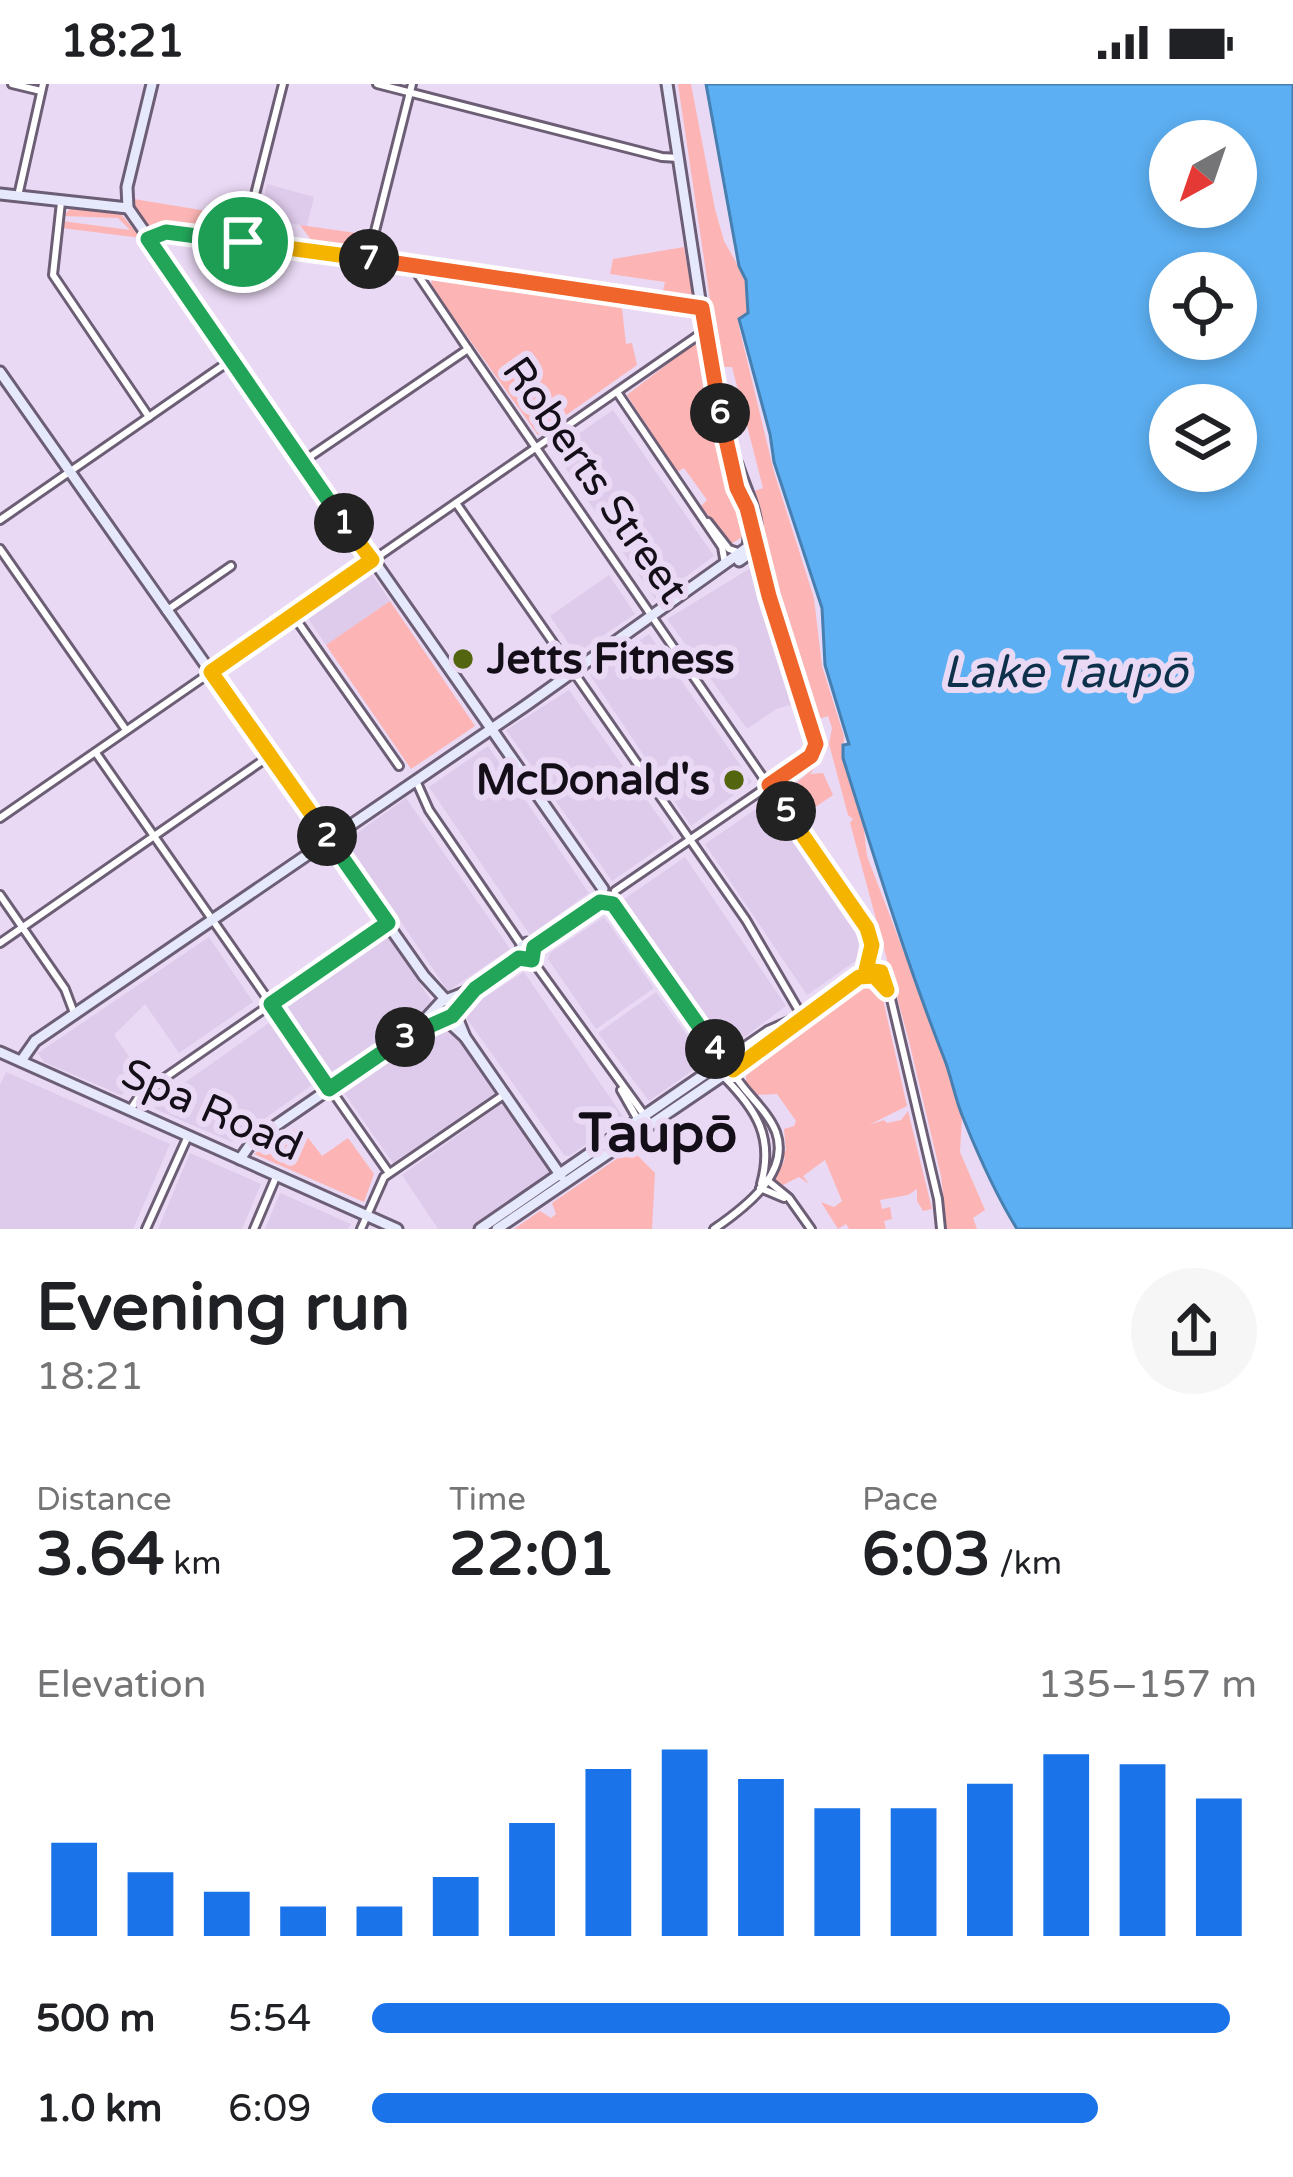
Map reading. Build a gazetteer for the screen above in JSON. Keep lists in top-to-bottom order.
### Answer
{
  "streets": {
    "street": ["Roberts Street", "Spa Road"]
  },
  "districts": ["Taupō"],
  "water": ["Lake Taupō"],
  "places": ["Jetts Fitness", "McDonald's"],
  "north": "bottom left",
  "page": {
    "status": "18:21",
    "pins": [
      "7",
      "6",
      "1",
      "5",
      "2",
      "3",
      "4"
    ],
    "heading": ["Evening run", "18:21"],
    "stats": [
      ["Distance", "3.64 km"],
      ["Time", "22:01"],
      ["Pace", "6:03 /km"]
    ],
    "chart": ["Elevation", "135–157 m"],
    "list": [
      {
        "name": "500 m",
        "note": "5:54"
      },
      {
        "name": "1.0 km",
        "note": "6:09"
      }
    ]
  }
}
